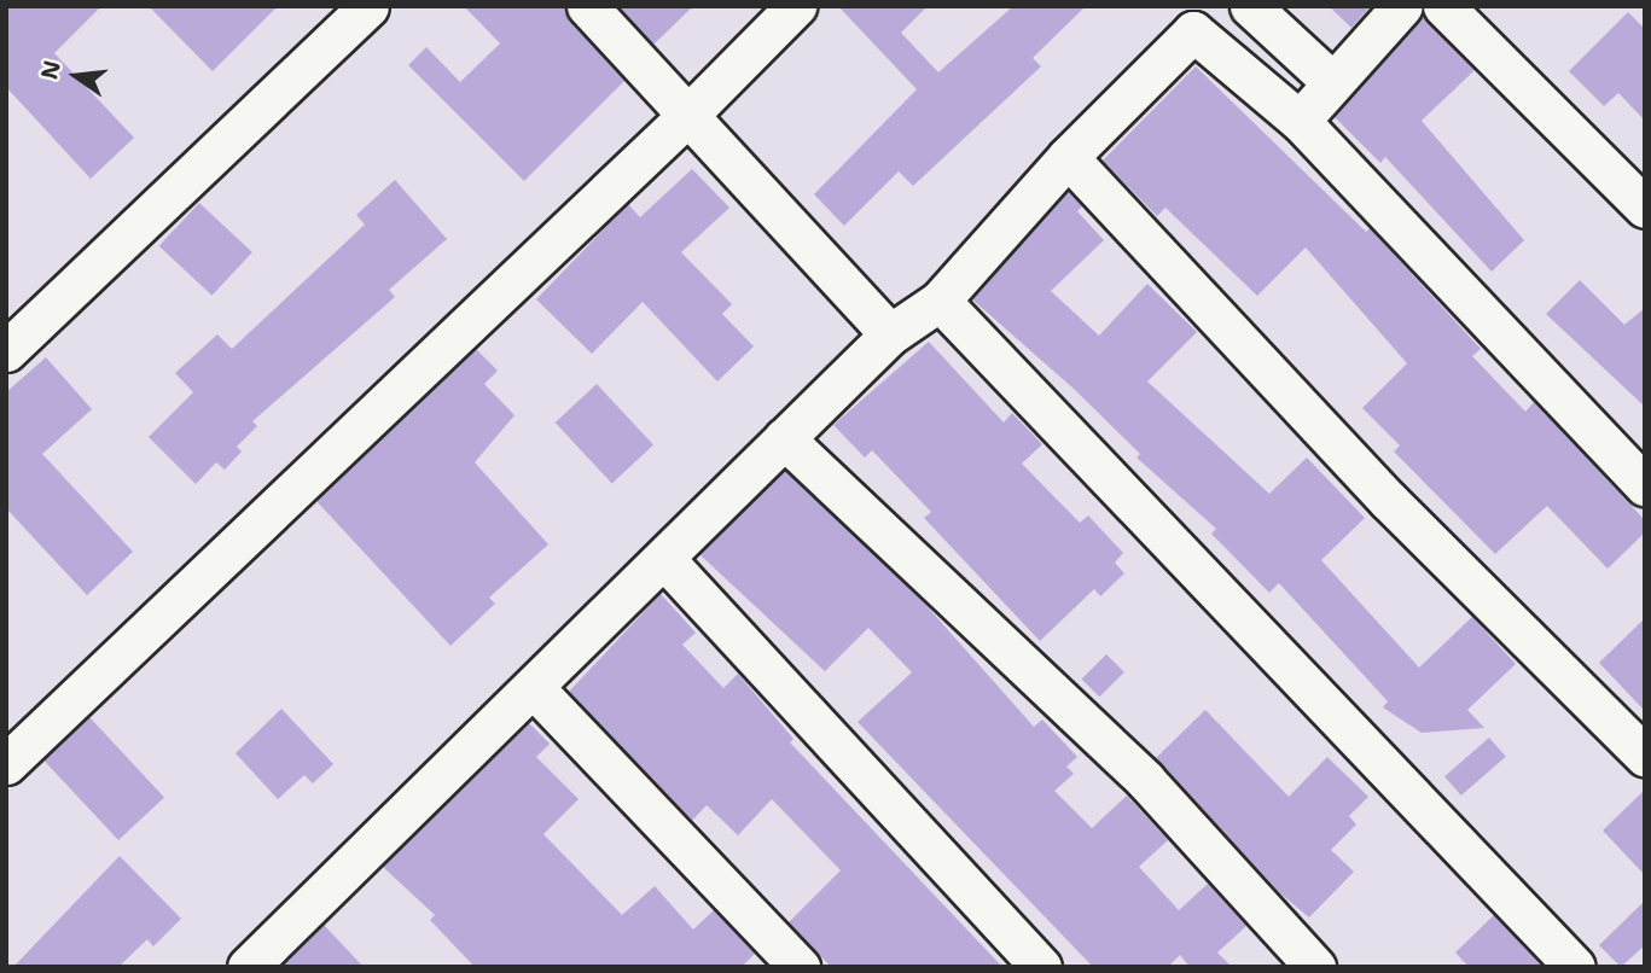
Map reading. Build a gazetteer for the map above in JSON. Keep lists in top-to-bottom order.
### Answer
{
  "north": "left"
}
